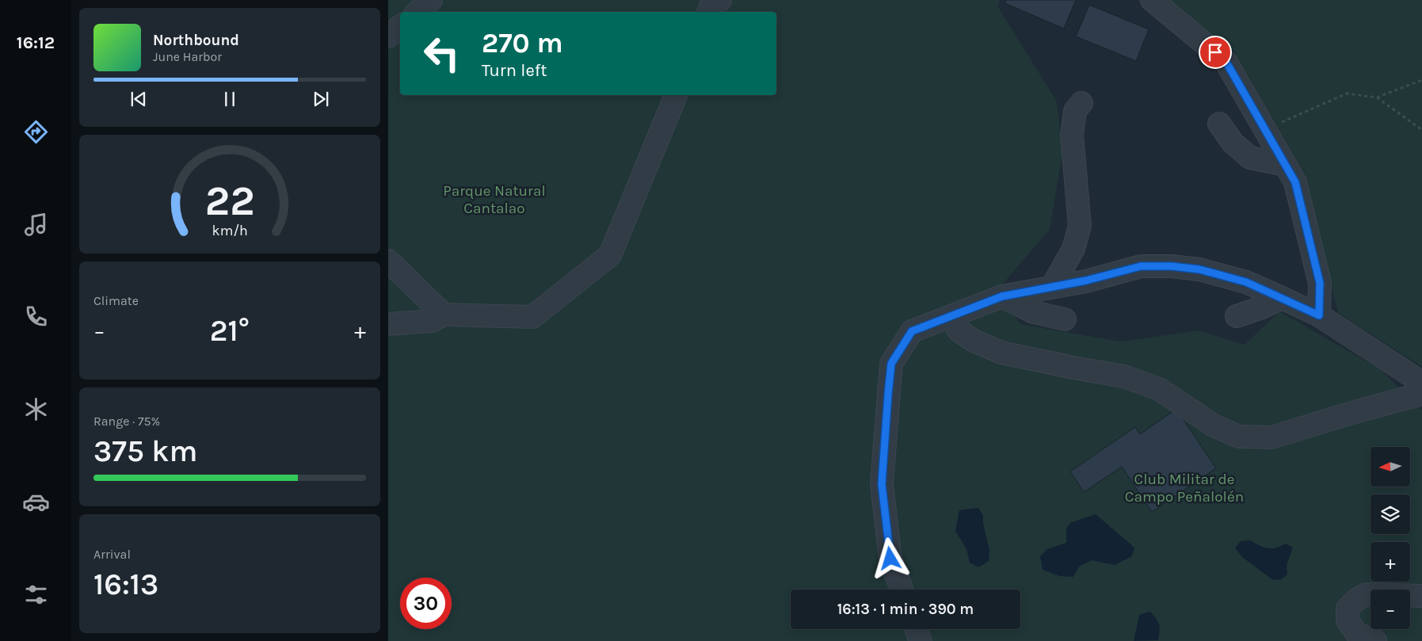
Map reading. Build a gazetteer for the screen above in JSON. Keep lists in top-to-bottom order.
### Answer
{
  "parks": ["Parque Natural Cantalao", "Club Militar de Campo Peñalolén"],
  "north": "left",
  "page": {
    "tabs": "16:12",
    "turn": ["270 m", "Turn left"],
    "song": ["Northbound", "June Harbor"],
    "tile": [
      "Climate",
      ["Range · 75%", "375 km"],
      ["Arrival", "16:13"]
    ],
    "heat": ["−", "21°", "+"],
    "map_buttons": ["+", "−"],
    "limit": "30",
    "trip": "16:13 · 1 min · 390 m",
    "gauge": ["22", "km/h"]
  }
}
